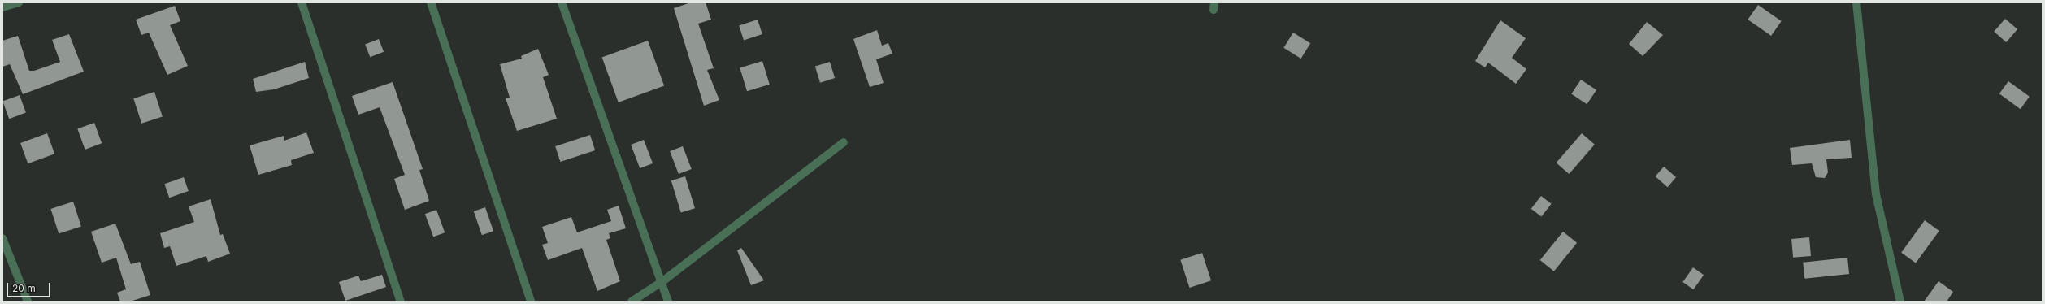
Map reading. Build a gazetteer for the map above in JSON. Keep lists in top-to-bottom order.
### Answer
{
  "scale_bar": "20 m"
}
